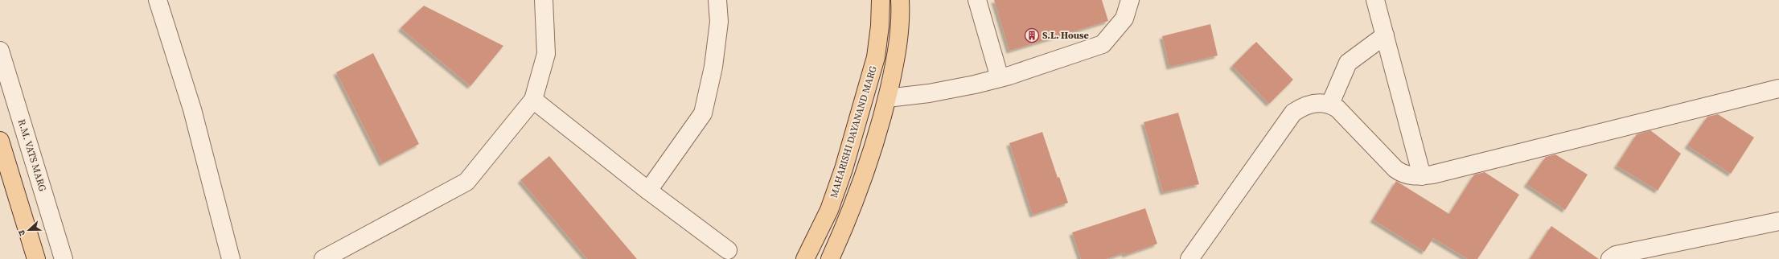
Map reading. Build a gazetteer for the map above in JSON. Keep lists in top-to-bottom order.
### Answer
{
  "streets": {
    "main road": ["MAHARISHI DAYANAND MARG"],
    "street": ["R.M. VATS MARG"]
  },
  "places": {
    "building": ["S.L. House"]
  },
  "north": "left"
}
